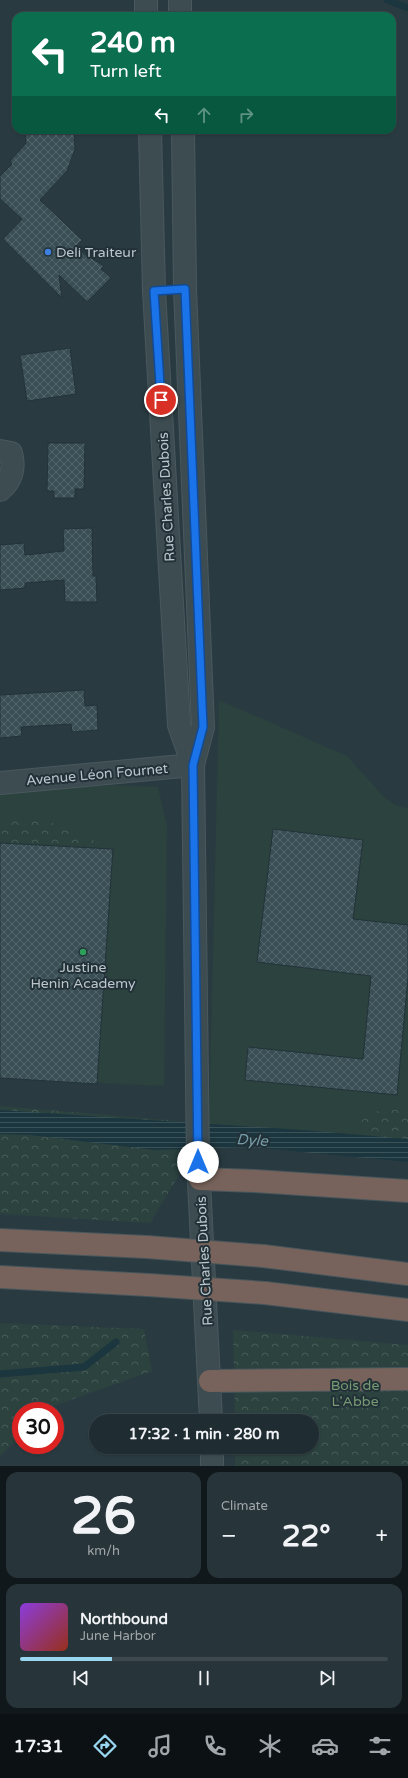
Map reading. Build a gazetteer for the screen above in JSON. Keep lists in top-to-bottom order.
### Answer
{
  "streets": {
    "street": ["Rue Charles Dubois", "Avenue Léon Fournet"]
  },
  "crossings": [
    ["Rue Charles Dubois", "Avenue Léon Fournet"]
  ],
  "water": ["Dyle"],
  "parks": ["Bois de L'Abbe"],
  "places": ["Deli Traiteur", "Justine Henin Academy"],
  "page": {
    "turn": ["240 m", "Turn left"],
    "limit": "30",
    "trip": "17:32 · 1 min · 280 m",
    "tile": [
      ["26", "km/h"],
      "Climate"
    ],
    "heat": ["−", "22°", "+"],
    "song": ["Northbound", "June Harbor"],
    "tabs": "17:31"
  }
}
